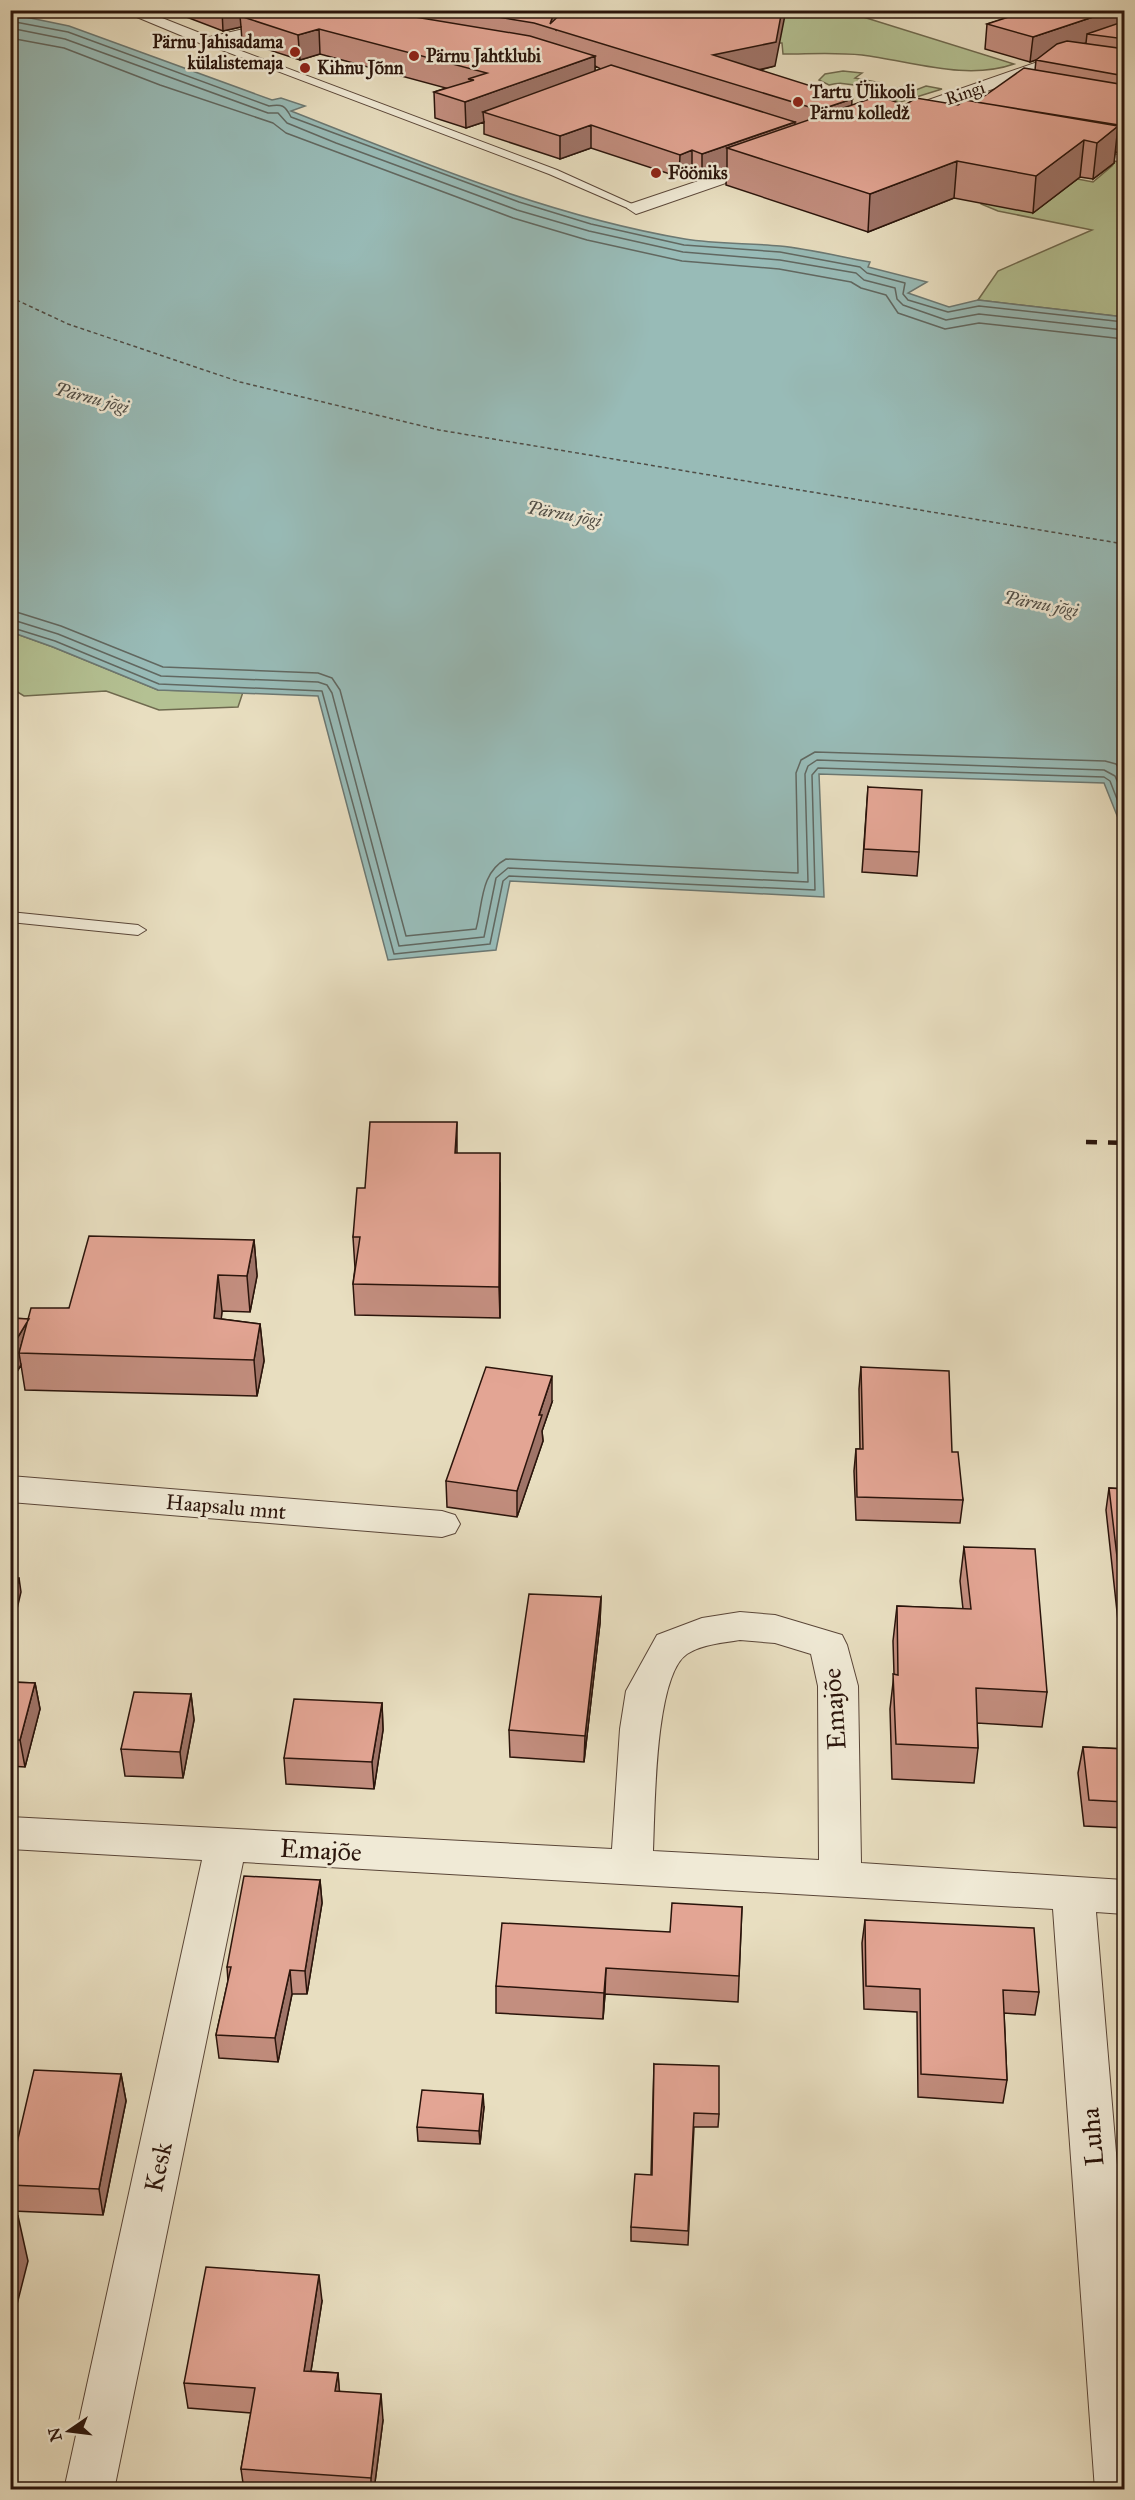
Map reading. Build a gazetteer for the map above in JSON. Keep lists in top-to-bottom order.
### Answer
{
  "streets": {
    "street": [
      "Ringi",
      "Haapsalu mnt",
      "Emajõe",
      "Luha",
      "Kesk"
    ]
  },
  "crossings": [
    ["Emajõe", "Luha"],
    ["Emajõe", "Kesk"]
  ],
  "water": ["Pärnu jõgi"],
  "places": [
    "Pärnu Jahisadama külalistemaja",
    "Pärnu Jahtklubi",
    "Kihnu Jõnn",
    "Tartu Ülikooli Pärnu kolledž",
    "Fööniks"
  ],
  "north": "left"
}
